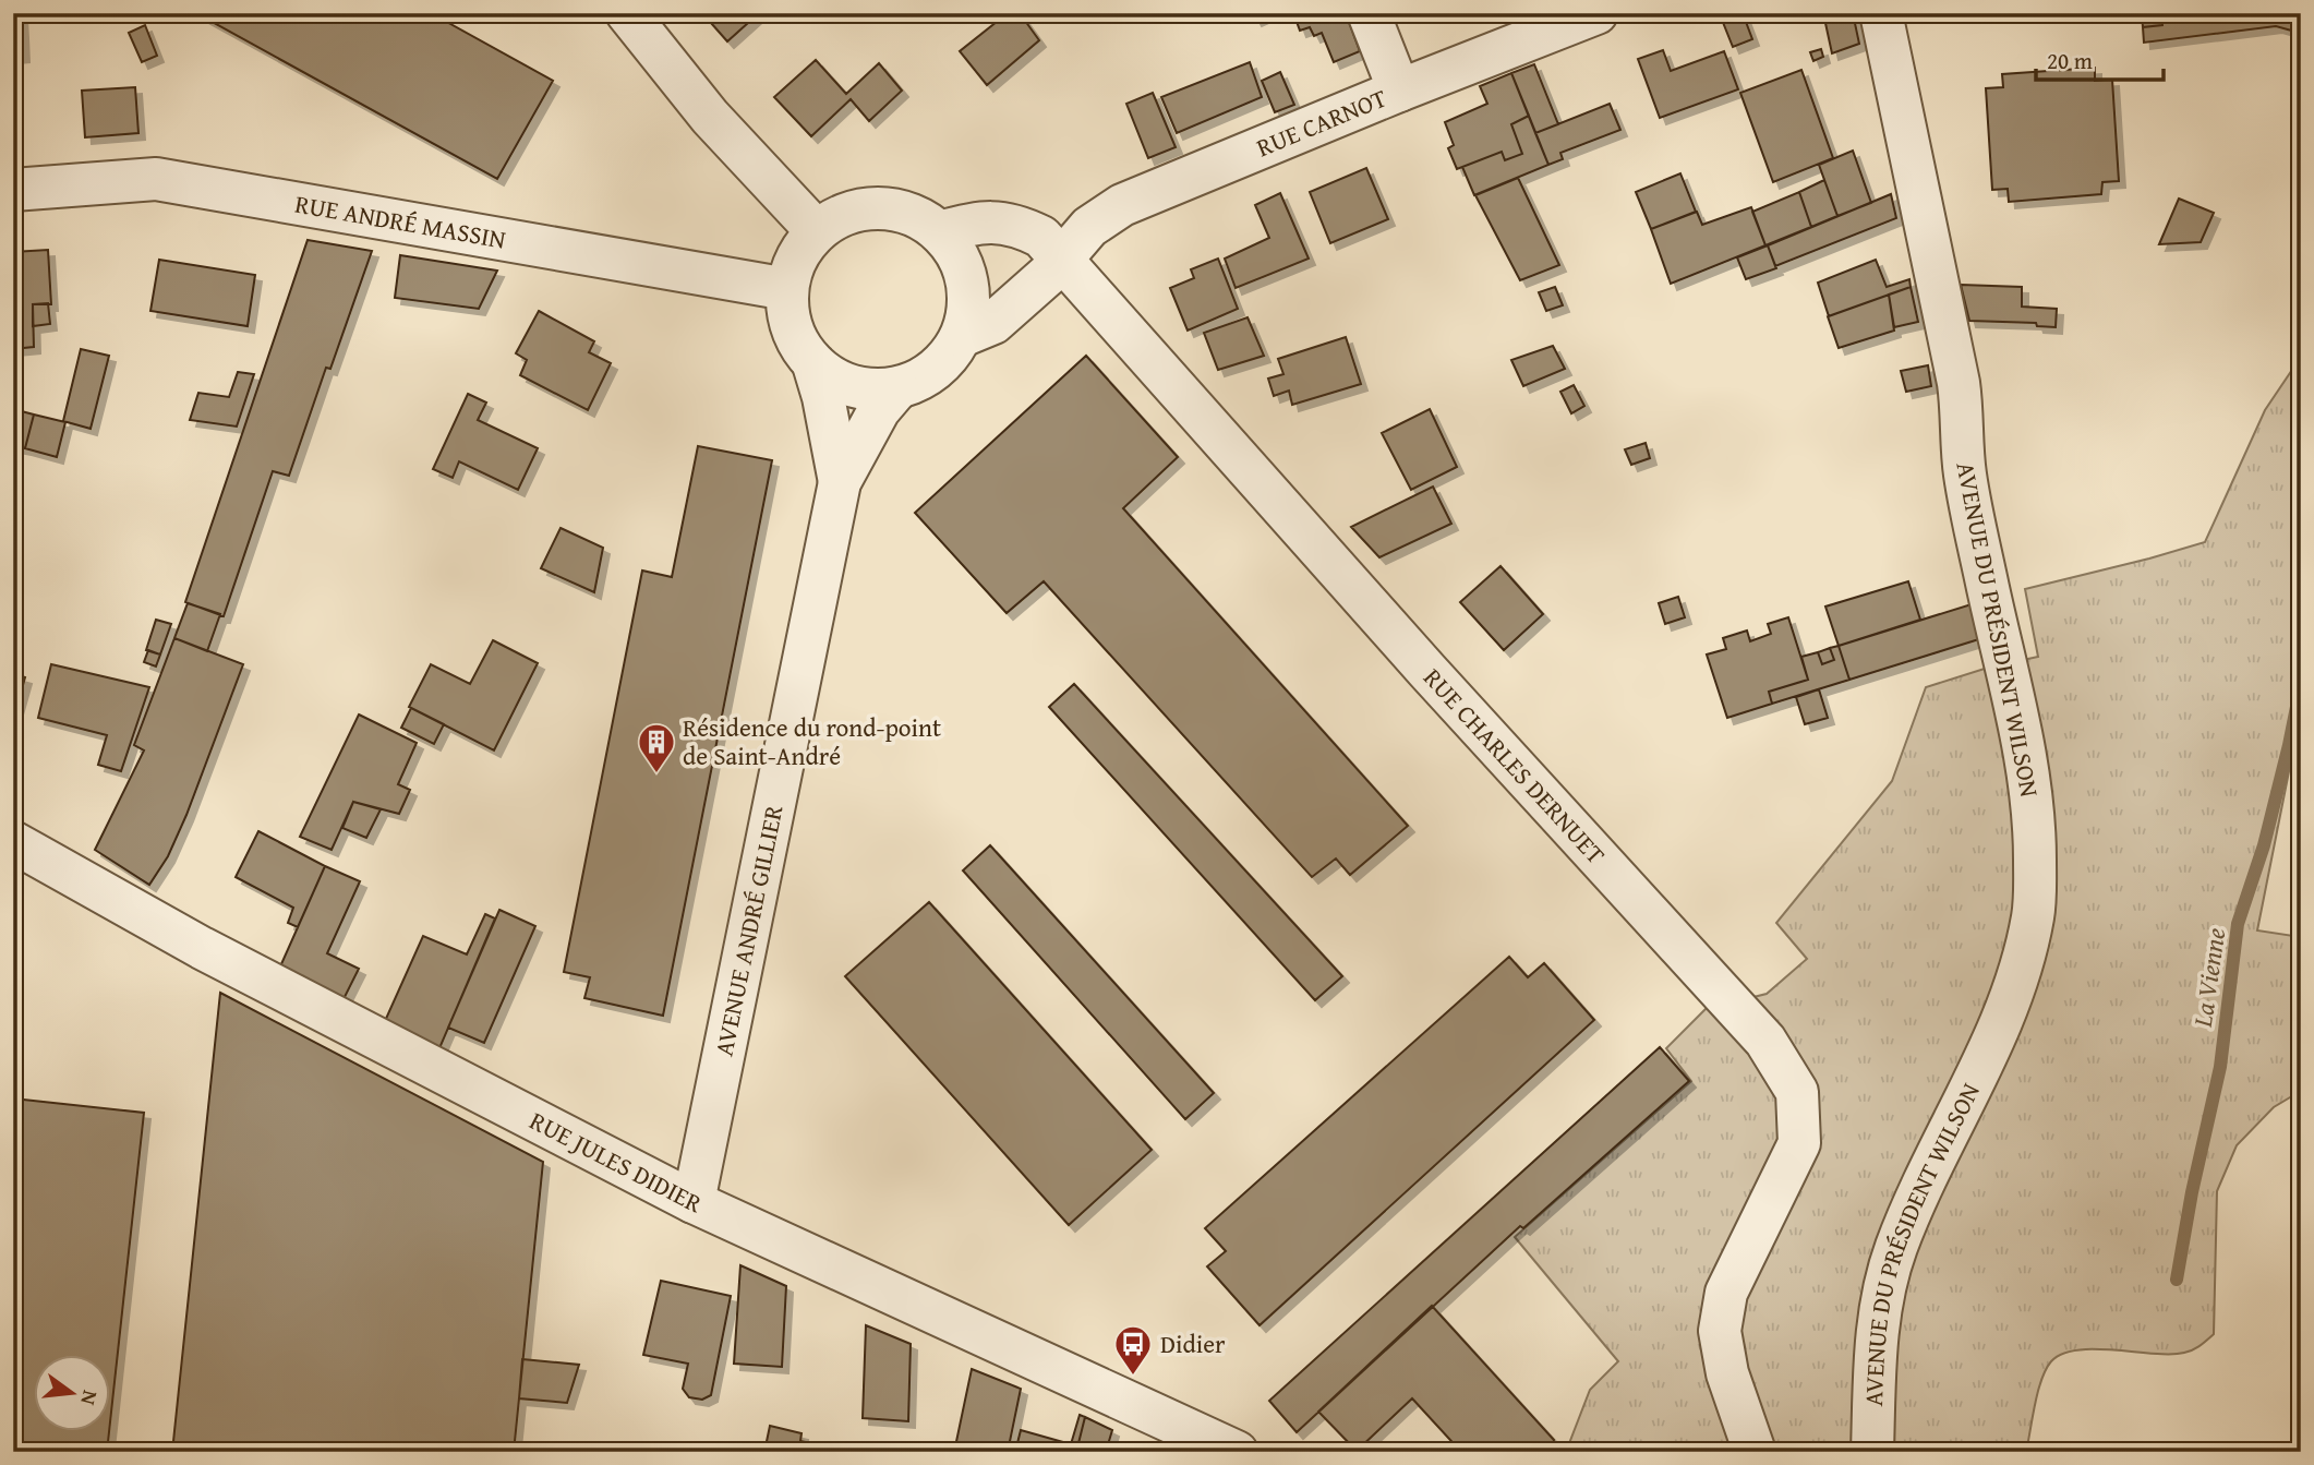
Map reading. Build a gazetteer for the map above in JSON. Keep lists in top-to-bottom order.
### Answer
{
  "streets": {
    "street": [
      "RUE CARNOT",
      "RUE ANDRÉ MASSIN",
      "AVENUE DU PRÉSIDENT WILSON",
      "RUE CHARLES DERNUET",
      "AVENUE ANDRÉ GILLIER",
      "RUE JULES DIDIER"
    ]
  },
  "crossings": [
    ["RUE CARNOT", "RUE ANDRÉ MASSIN"],
    ["RUE CARNOT", "RUE CHARLES DERNUET"],
    ["RUE CARNOT", "AVENUE ANDRÉ GILLIER"],
    ["RUE ANDRÉ MASSIN", "RUE CHARLES DERNUET"],
    ["RUE ANDRÉ MASSIN", "AVENUE ANDRÉ GILLIER"],
    ["RUE CHARLES DERNUET", "AVENUE ANDRÉ GILLIER"],
    ["AVENUE ANDRÉ GILLIER", "RUE JULES DIDIER"]
  ],
  "water": ["La Vienne"],
  "places": {
    "building": ["Résidence du rond-point de Saint-André"],
    "bus stop": ["Didier"]
  },
  "scale_bar": "20 m",
  "north": "right"
}
